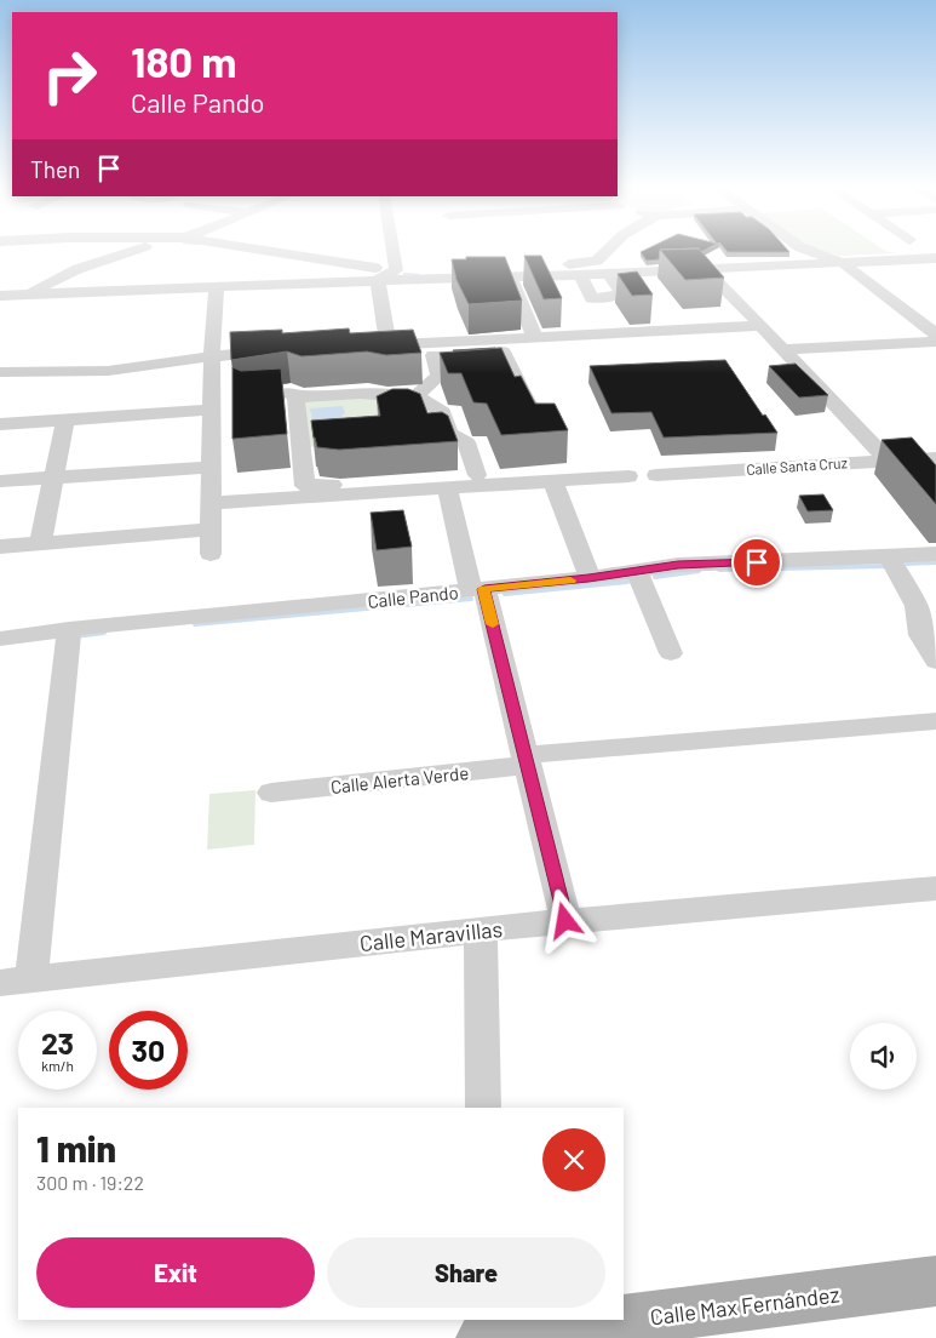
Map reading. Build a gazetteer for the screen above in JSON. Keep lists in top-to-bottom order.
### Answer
{
  "streets": {
    "main road": ["Calle Max Fernández"],
    "street": [
      "Calle Santa Cruz",
      "Calle Pando",
      "Calle Alerta Verde",
      "Calle Maravillas"
    ]
  },
  "page": {
    "turn": ["180 m", "Calle Pando"],
    "then": "Then",
    "speed": "23 km/h",
    "limit": "30",
    "heading": ["1 min", "300 m · 19:22"],
    "buttons": ["Exit", "Share"]
  }
}
